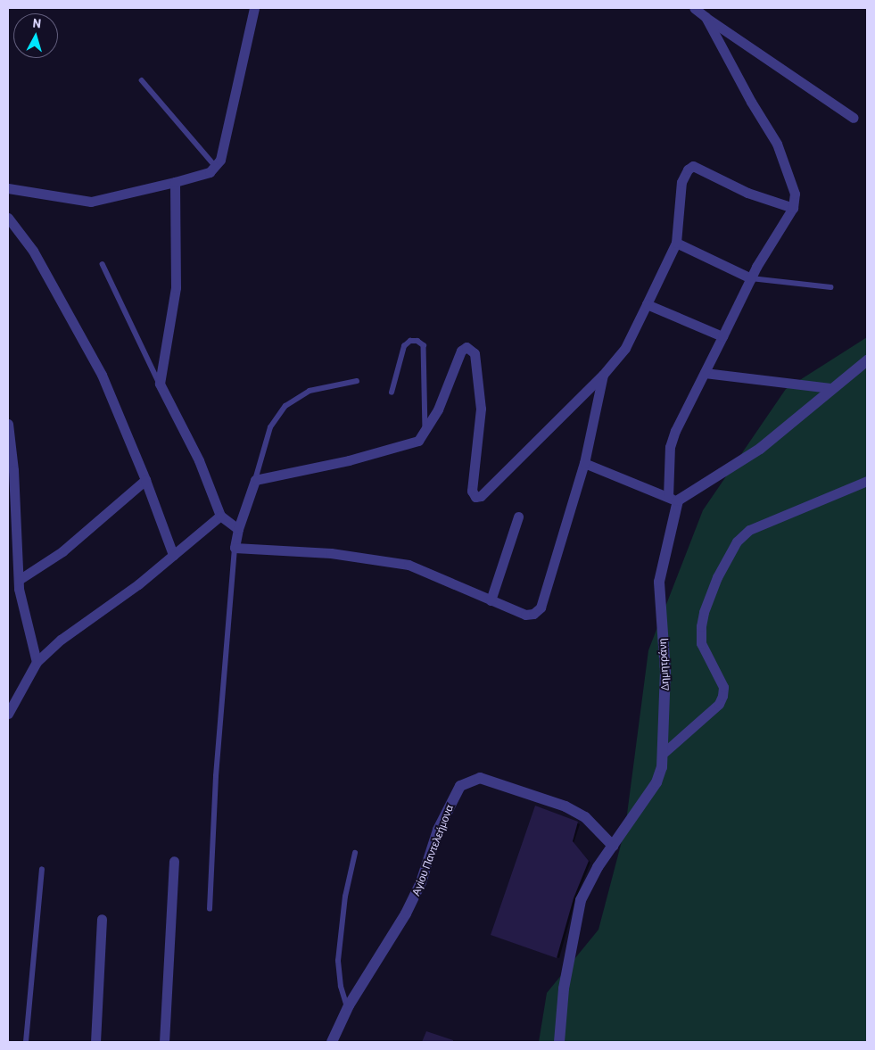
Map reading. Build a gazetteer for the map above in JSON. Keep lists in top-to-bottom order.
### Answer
{
  "streets": {
    "street": ["Δημητράνη", "Αγίου Παντελεήμονα"]
  },
  "crossings": [
    ["Δημητράνη", "Αγίου Παντελεήμονα"]
  ],
  "north": "top"
}
